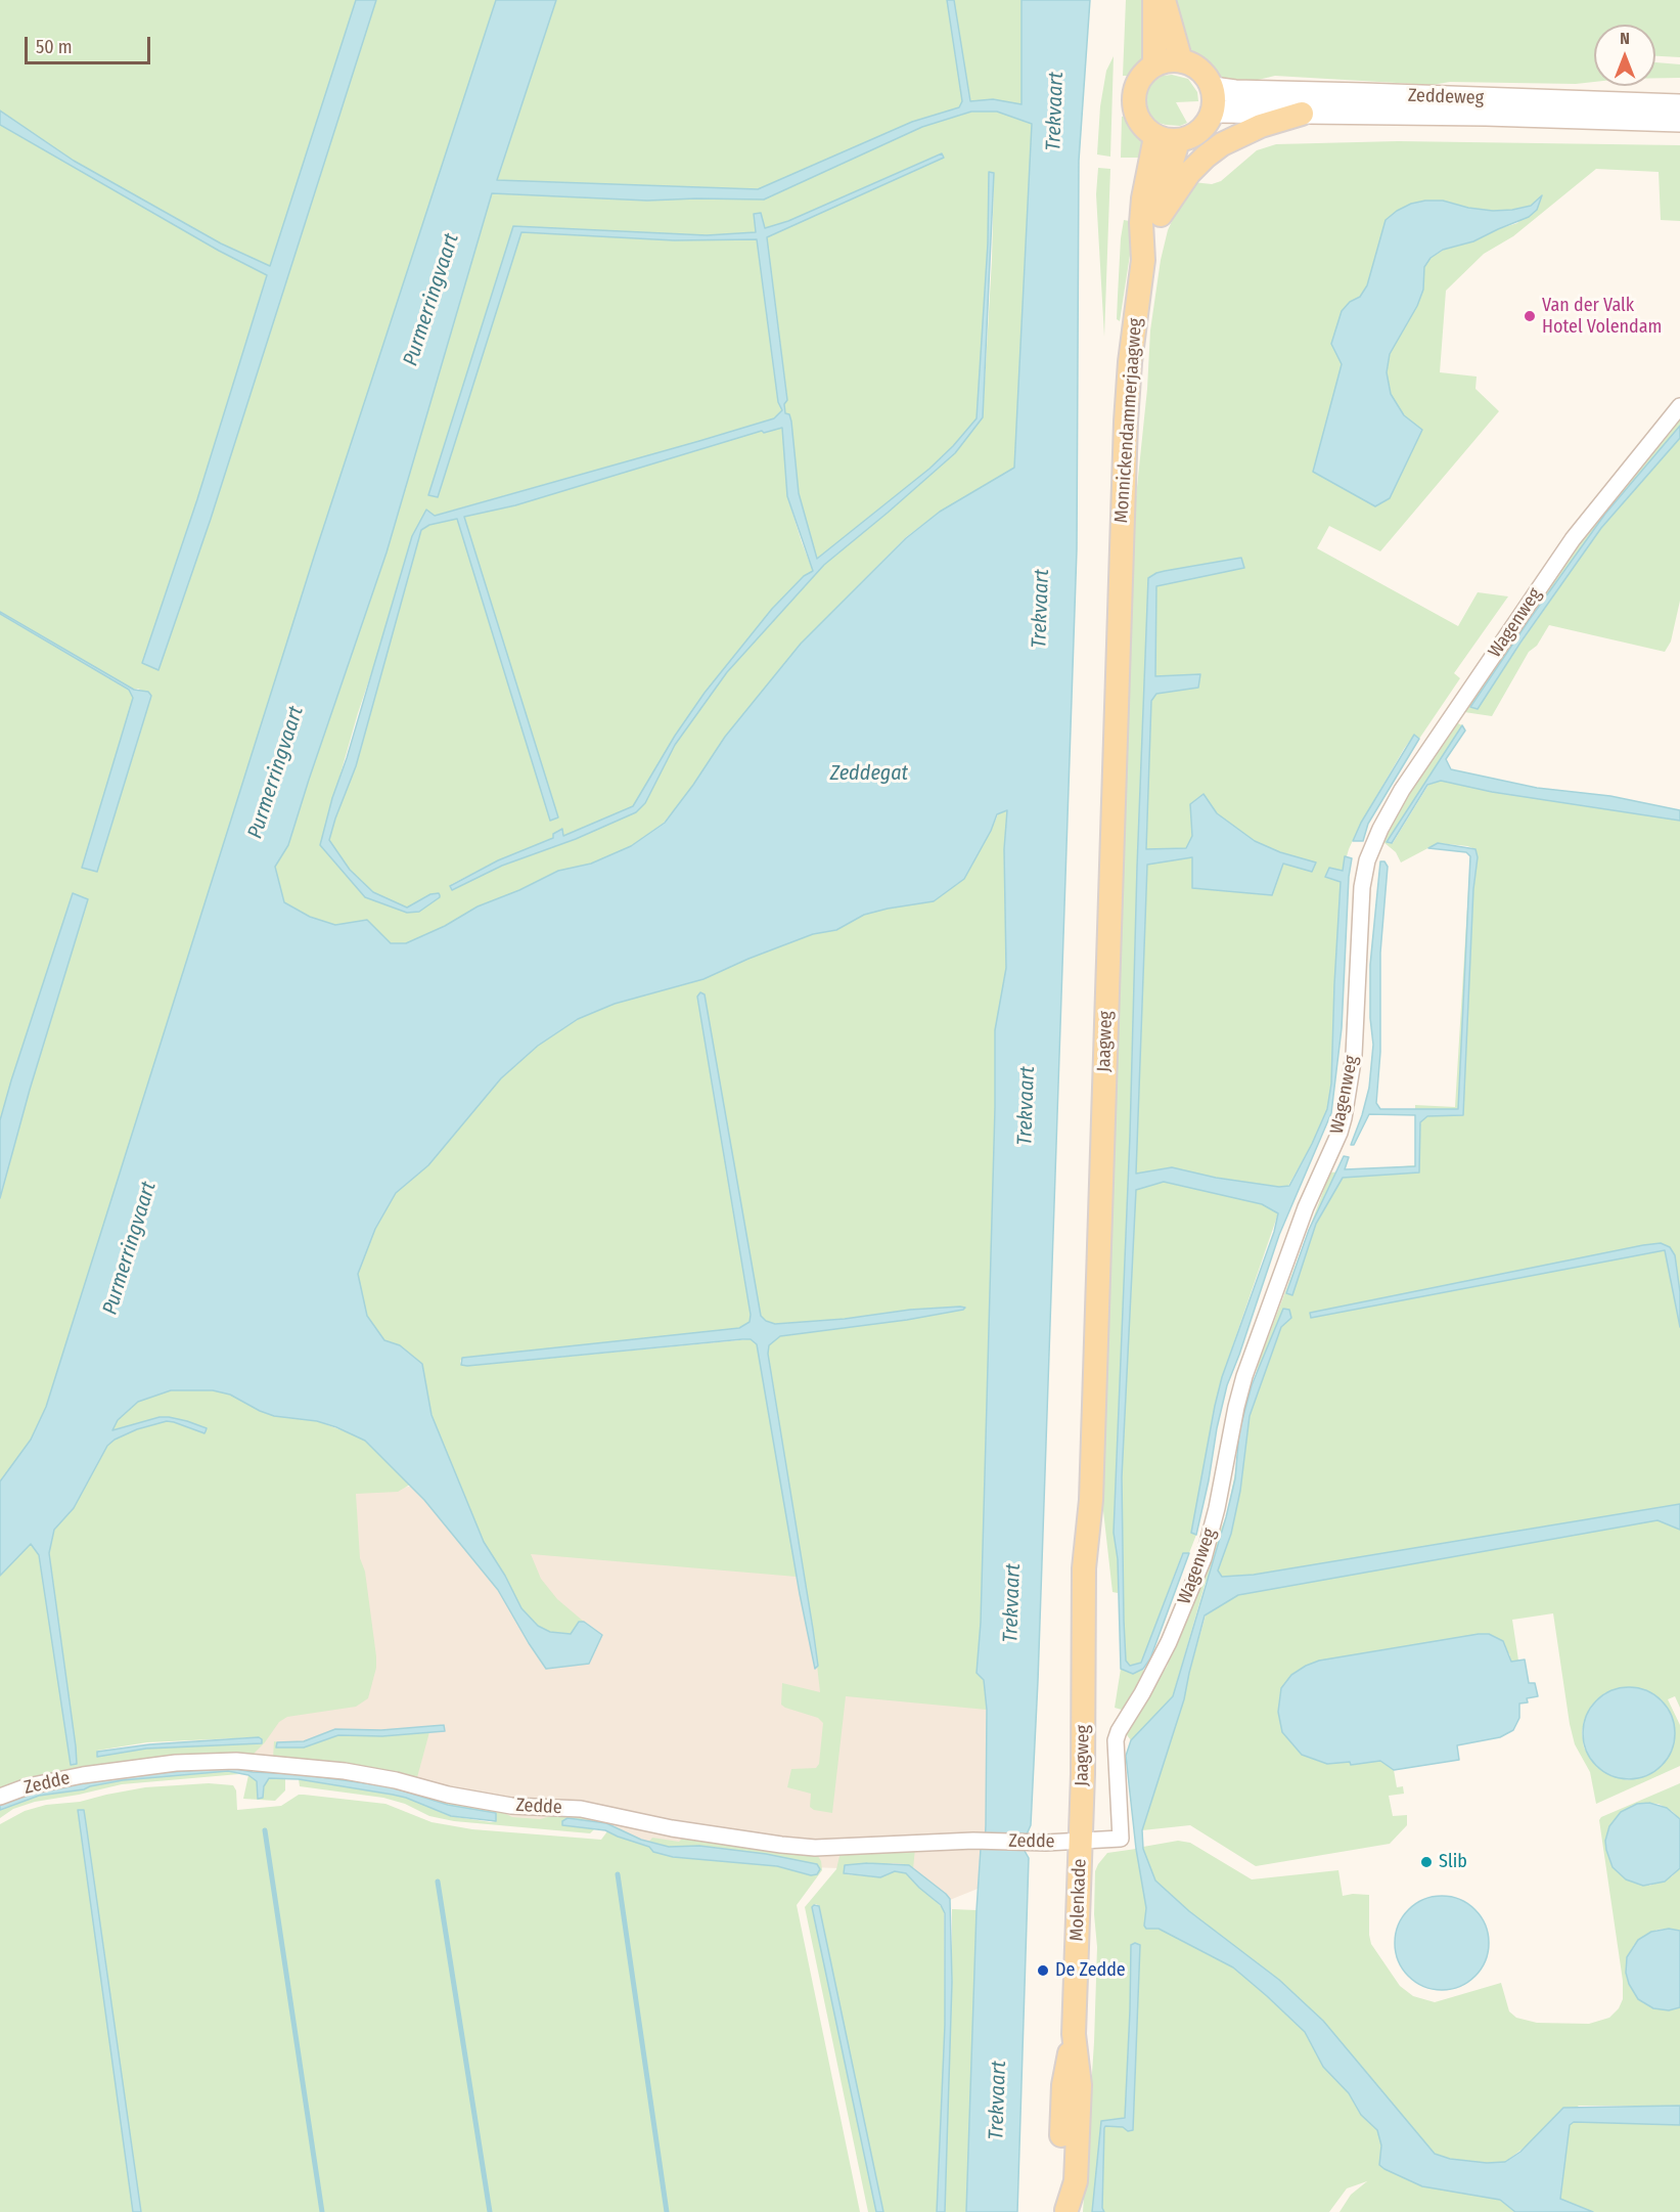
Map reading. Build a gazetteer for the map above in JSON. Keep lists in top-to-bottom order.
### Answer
{
  "streets": {
    "main road": [
      "Zeddeweg",
      "Monnickendammerjaagweg",
      "Jaagweg",
      "Molenkade"
    ],
    "street": ["Wagenweg", "Zedde"]
  },
  "crossings": [
    ["Zeddeweg", "Monnickendammerjaagweg"],
    ["Monnickendammerjaagweg", "Jaagweg"],
    ["Wagenweg", "Molenkade"],
    ["Jaagweg", "Zedde"],
    ["Jaagweg", "Molenkade"],
    ["Zedde", "Molenkade"]
  ],
  "water": ["Trekvaart", "Purmerringvaart", "Zeddegat"],
  "places": ["Van der Valk Hotel Volendam", "Slib", "De Zedde"],
  "scale_bar": "50 m",
  "north": "top"
}
